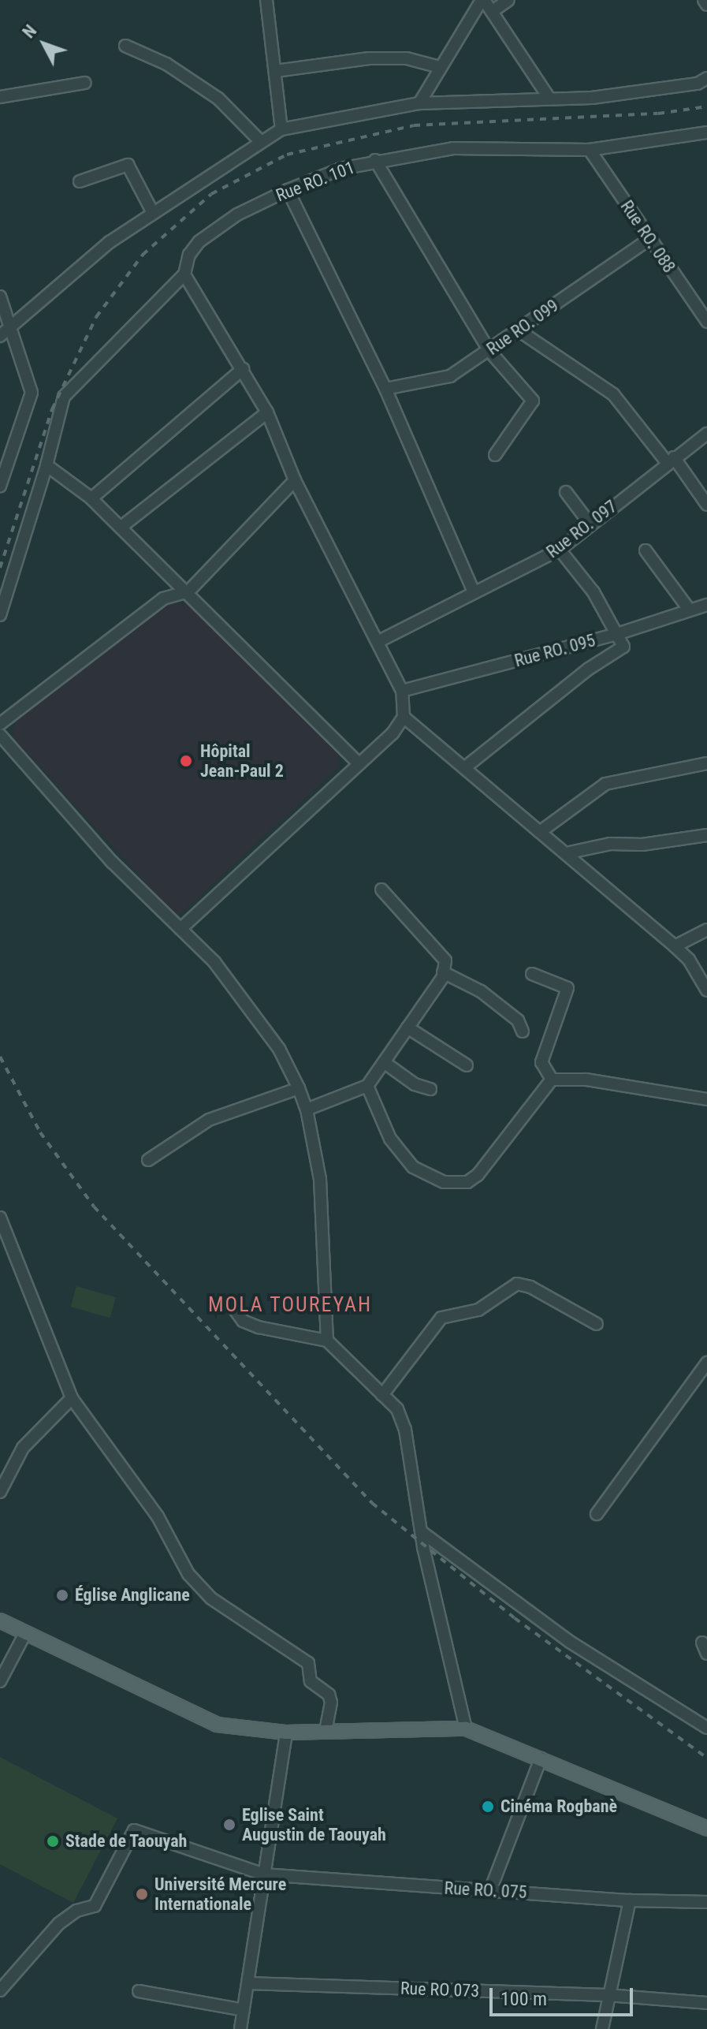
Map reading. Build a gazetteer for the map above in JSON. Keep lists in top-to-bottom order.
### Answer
{
  "streets": {
    "street": [
      "Rue RO. 101",
      "Rue RO. 088",
      "Rue RO. 099",
      "Rue RO. 097",
      "Rue RO. 095",
      "Rue RO. 075",
      "Rue RO 073"
    ]
  },
  "crossings": [
    ["Rue RO. 101", "Rue RO. 088"],
    ["Rue RO. 088", "Rue RO. 099"]
  ],
  "districts": ["MOLA TOUREYAH"],
  "places": [
    "Hôpital Jean-Paul 2",
    "Église Anglicane",
    "Cinéma Rogbanè",
    "Eglise Saint Augustin de Taouyah",
    "Stade de Taouyah",
    "Université Mercure Internationale"
  ],
  "scale_bar": "100 m",
  "north": "top left"
}
